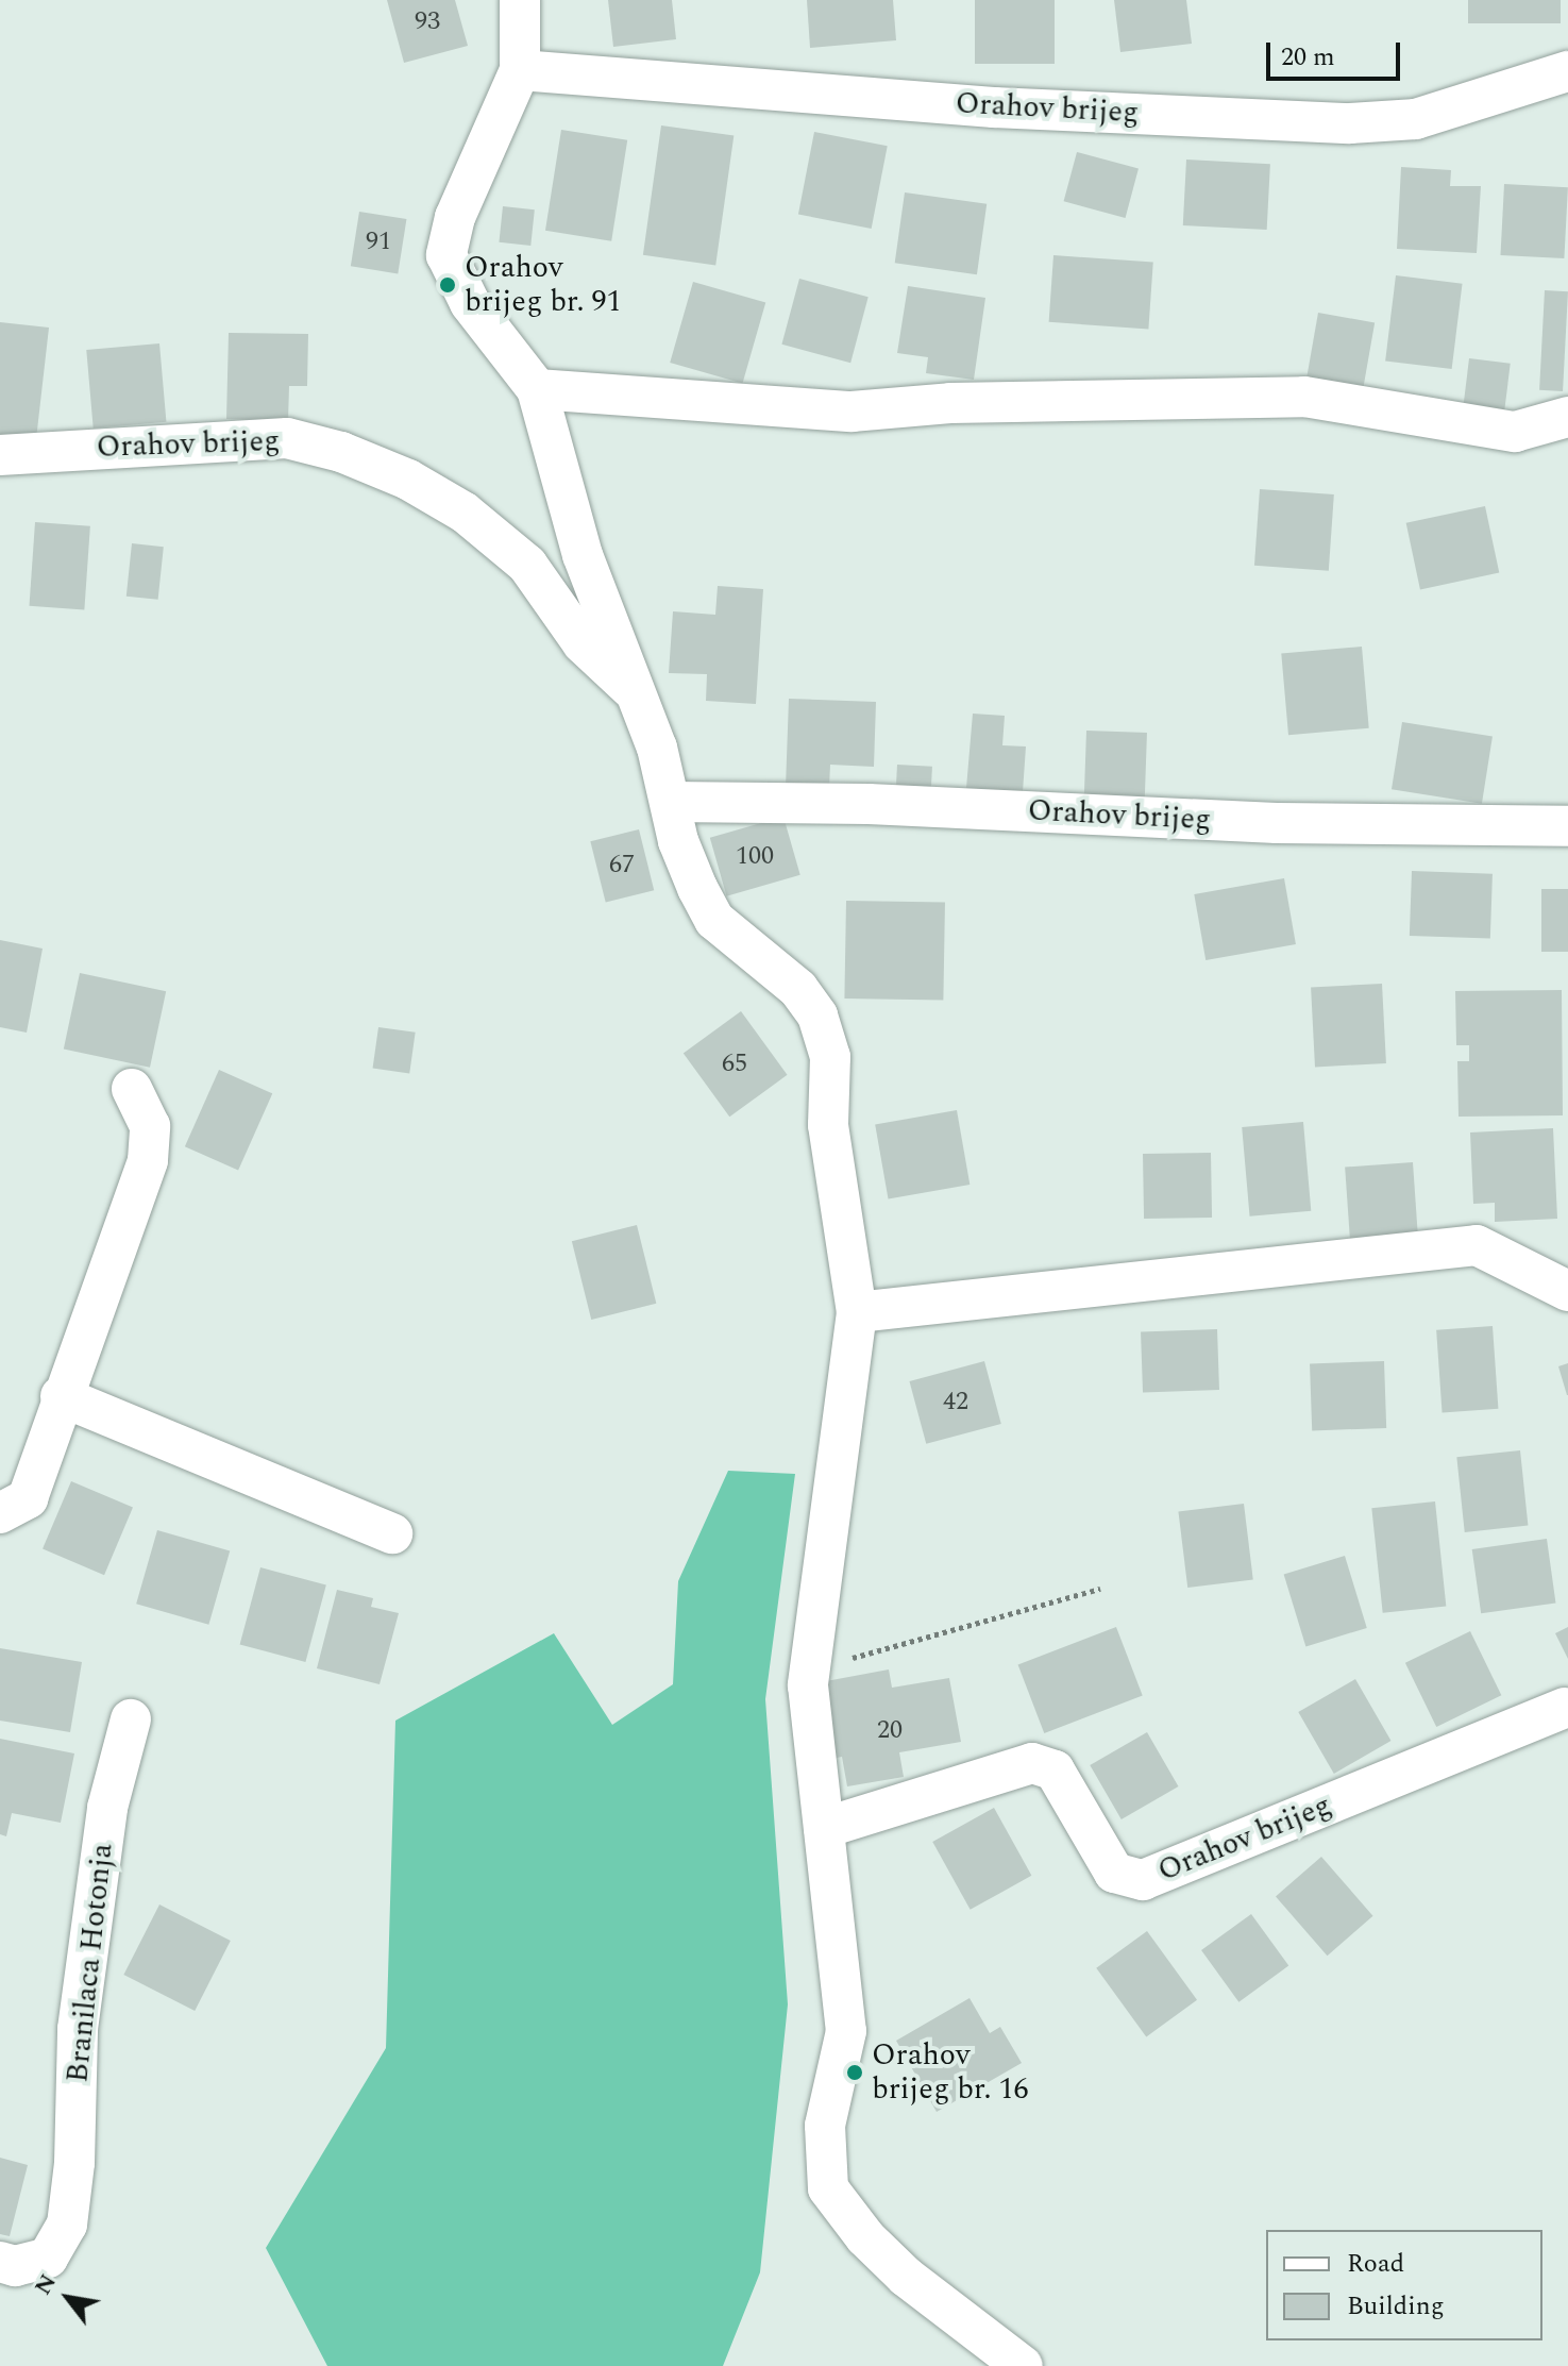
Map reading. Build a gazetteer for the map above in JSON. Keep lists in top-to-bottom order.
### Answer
{
  "streets": {
    "street": ["Orahov brijeg", "Branilaca Hotonja"]
  },
  "places": ["Orahov brijeg br. 91", "Orahov brijeg br. 16"],
  "house_numbers": [
    "93",
    "91",
    "100",
    "67",
    "65",
    "42",
    "20"
  ],
  "legend": ["Road", "Building"],
  "scale_bar": "20 m",
  "north": "top left"
}
